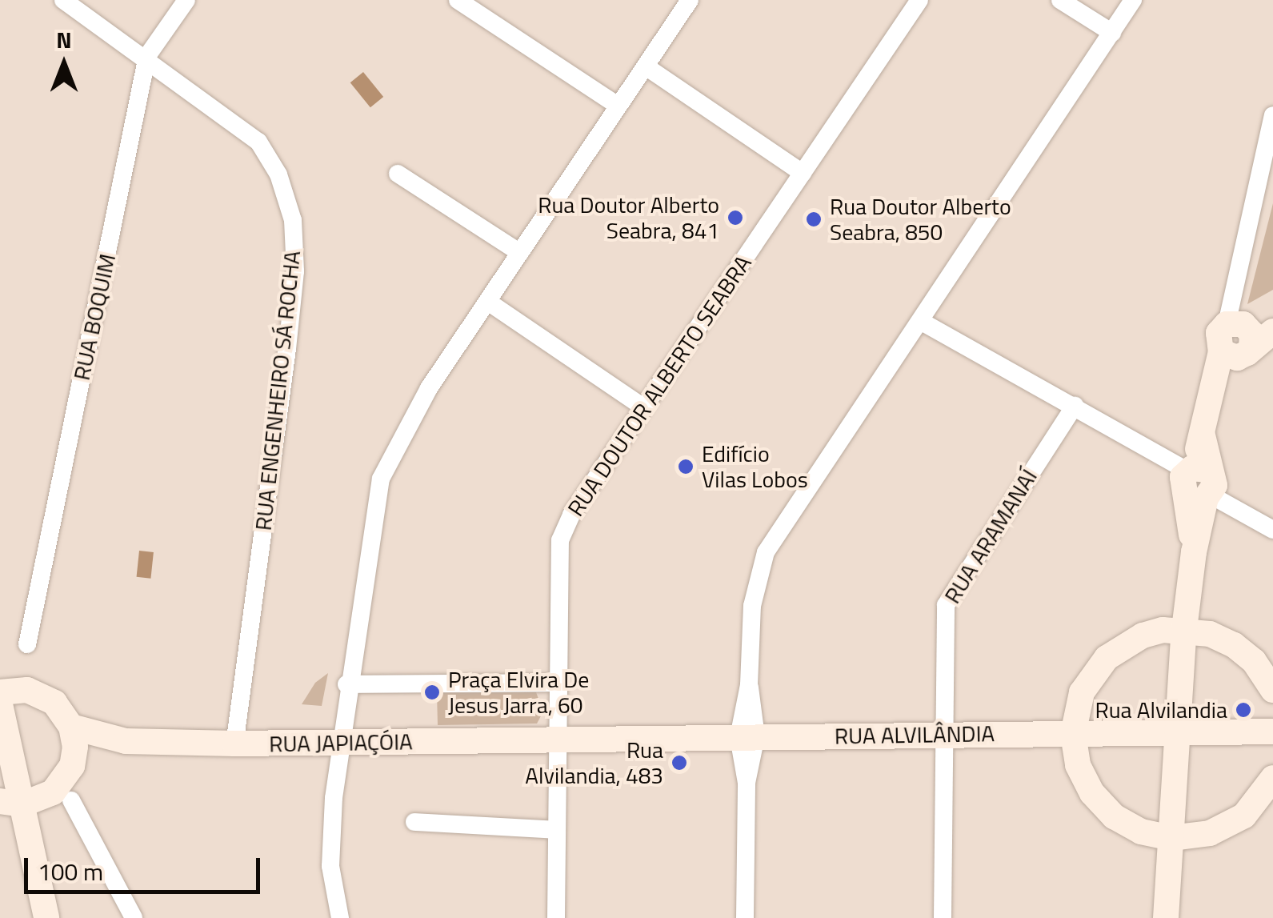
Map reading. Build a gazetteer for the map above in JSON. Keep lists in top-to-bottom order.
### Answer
{
  "streets": {
    "street": [
      "RUA BOQUIM",
      "RUA DOUTOR ALBERTO SEABRA",
      "RUA ENGENHEIRO SÁ ROCHA",
      "RUA ARAMANAÍ",
      "RUA ALVILÂNDIA",
      "RUA JAPIAÇÓIA"
    ]
  },
  "crossings": [
    ["RUA BOQUIM", "RUA ENGENHEIRO SÁ ROCHA"],
    ["RUA DOUTOR ALBERTO SEABRA", "RUA ALVILÂNDIA"],
    ["RUA DOUTOR ALBERTO SEABRA", "RUA JAPIAÇÓIA"],
    ["RUA ENGENHEIRO SÁ ROCHA", "RUA JAPIAÇÓIA"],
    ["RUA ARAMANAÍ", "RUA ALVILÂNDIA"],
    ["RUA ALVILÂNDIA", "RUA JAPIAÇÓIA"]
  ],
  "places": [
    "Rua Doutor Alberto Seabra, 841",
    "Rua Doutor Alberto Seabra, 850",
    "Edifício Vilas Lobos",
    "Praça Elvira De Jesus Jarra, 60",
    "Rua Alvilandia",
    "Rua Alvilandia, 483"
  ],
  "scale_bar": "100 m",
  "north": "top"
}
